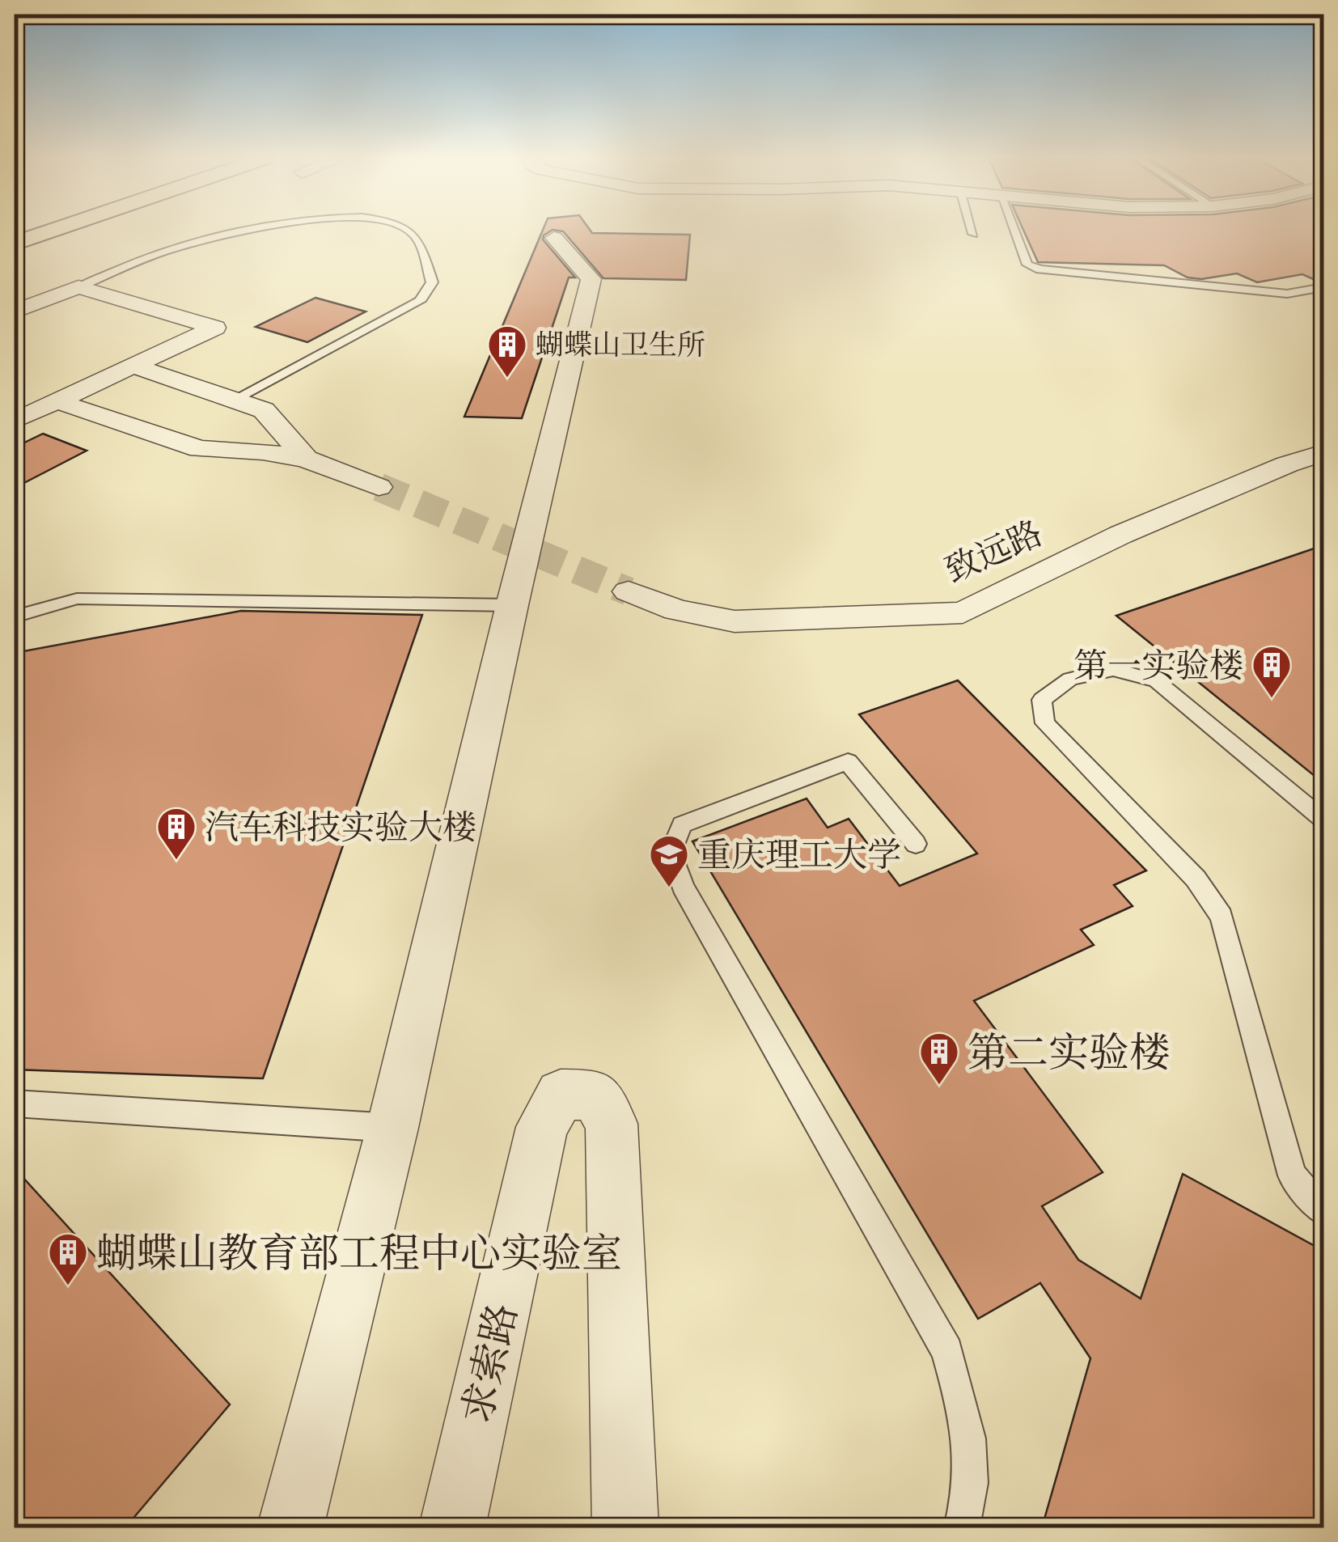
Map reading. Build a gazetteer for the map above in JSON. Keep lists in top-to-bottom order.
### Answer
{
  "streets": {
    "street": ["致远路", "求索路"]
  },
  "places": {
    "building": [
      "蝴蝶山卫生所",
      "第一实验楼",
      "汽车科技实验大楼",
      "第二实验楼",
      "蝴蝶山教育部工程中心实验室"
    ],
    "school or university": ["重庆理工大学"]
  }
}
